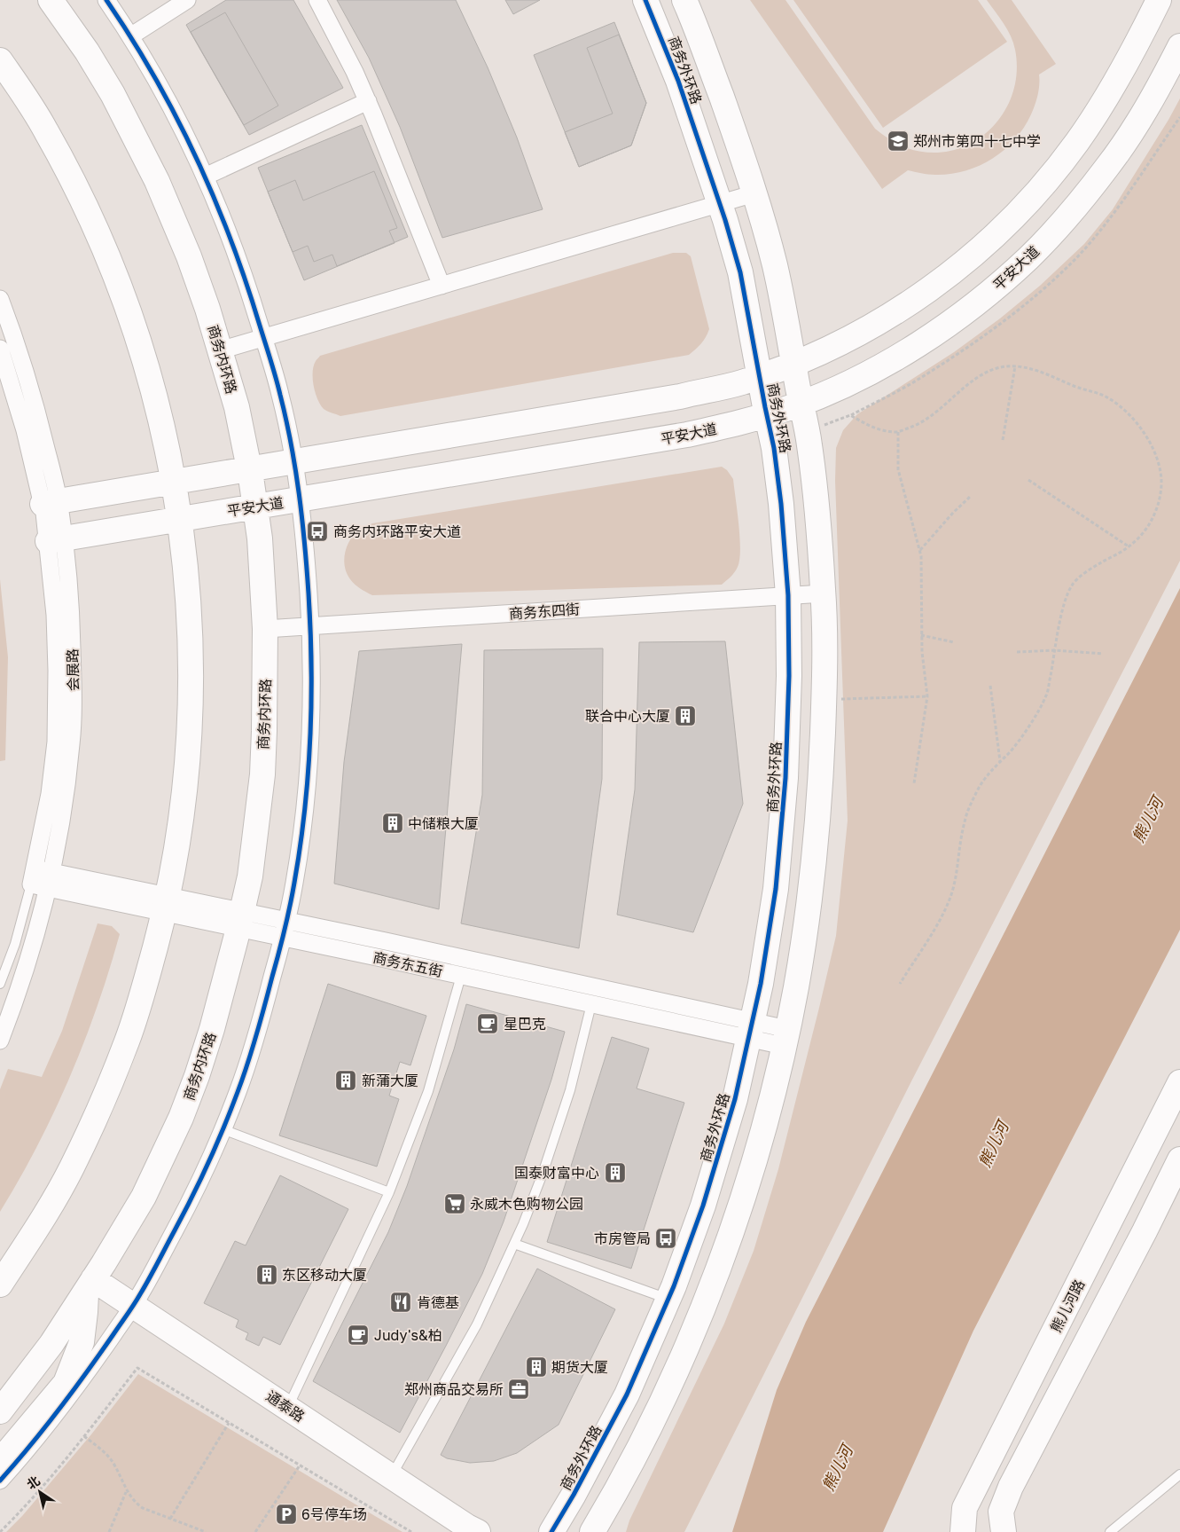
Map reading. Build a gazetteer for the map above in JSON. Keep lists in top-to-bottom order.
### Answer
{
  "streets": {
    "street": [
      "商务外环路",
      "平安大道",
      "商务内环路",
      "商务东四街",
      "会展路",
      "商务东五街",
      "熊儿河路",
      "通泰路"
    ]
  },
  "crossings": [
    ["商务外环路", "平安大道"],
    ["商务外环路", "商务东四街"],
    ["商务外环路", "商务东五街"],
    ["平安大道", "商务内环路"],
    ["平安大道", "会展路"],
    ["商务内环路", "商务东四街"],
    ["商务内环路", "商务东五街"],
    ["商务内环路", "通泰路"],
    ["会展路", "商务东五街"]
  ],
  "water": ["熊儿河"],
  "places": {
    "school or university": ["郑州市第四十七中学"],
    "bus stop": ["商务内环路平安大道", "市房管局"],
    "building": [
      "联合中心大厦",
      "中储粮大厦",
      "新蒲大厦",
      "国泰财富中心",
      "东区移动大厦",
      "期货大厦"
    ],
    "cafe": ["星巴克", "Judy's&柏"],
    "supermarket": ["永威木色购物公园"],
    "restaurant": ["肯德基"],
    "office": ["郑州商品交易所"],
    "parking": ["6号停车场"]
  },
  "north": "top left"
}
